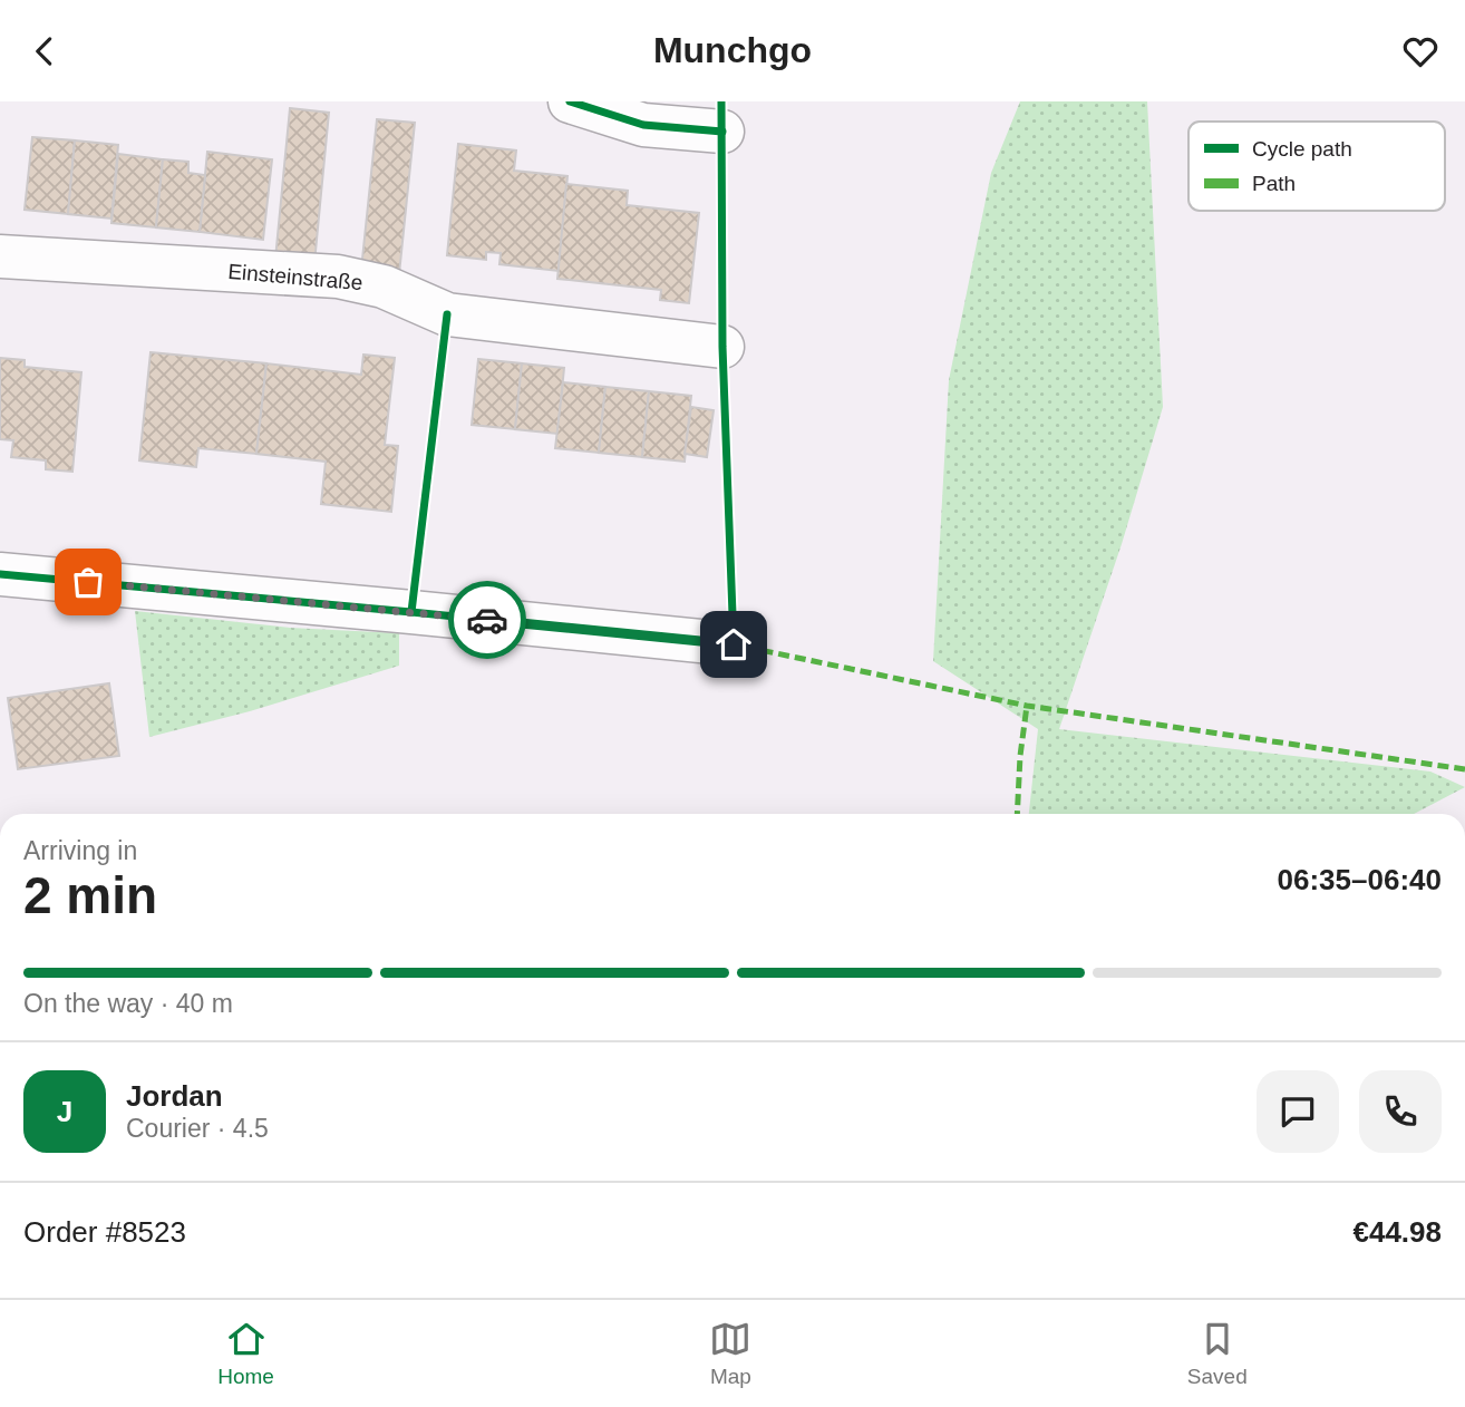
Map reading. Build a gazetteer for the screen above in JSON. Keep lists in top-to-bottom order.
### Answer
{
  "streets": {
    "street": ["Einsteinstraße"]
  },
  "legend": ["Cycle path", "Path"],
  "page": {
    "header": "Munchgo",
    "heading": ["2 min", "Arriving in", "06:35–06:40"],
    "panel": [
      "Jordan",
      "Courier · 4.5",
      "Order #8523",
      "€44.98"
    ],
    "bar": "On the way · 40 m",
    "round": "J",
    "tabs": ["Home", "Map", "Saved"]
  }
}
